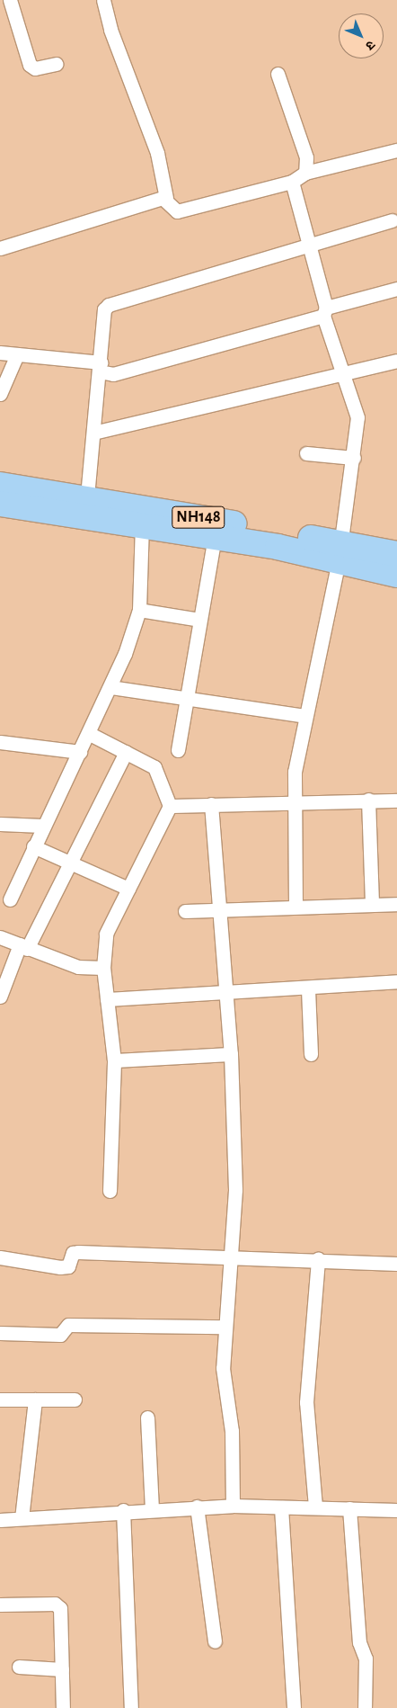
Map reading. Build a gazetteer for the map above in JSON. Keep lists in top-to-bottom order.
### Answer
{
  "streets": {
    "highway": ["NH148"]
  },
  "north": "bottom right"
}
